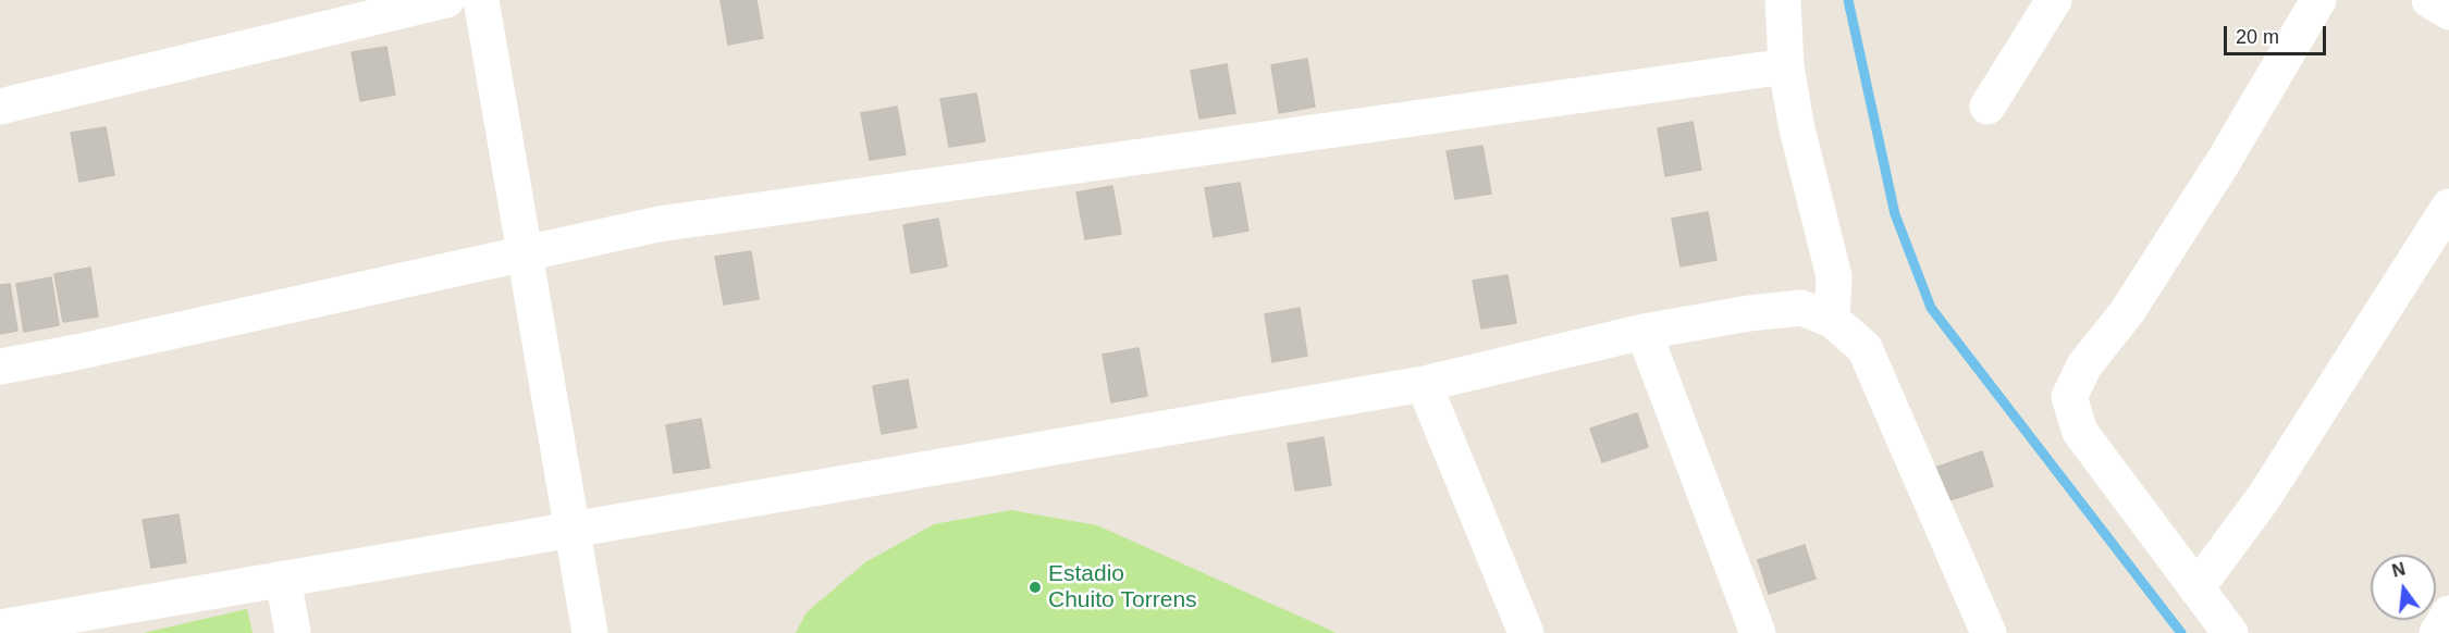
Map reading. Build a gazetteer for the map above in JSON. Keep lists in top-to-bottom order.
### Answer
{
  "places": ["Estadio Chuito Torrens"],
  "scale_bar": "20 m",
  "north": "top"
}
